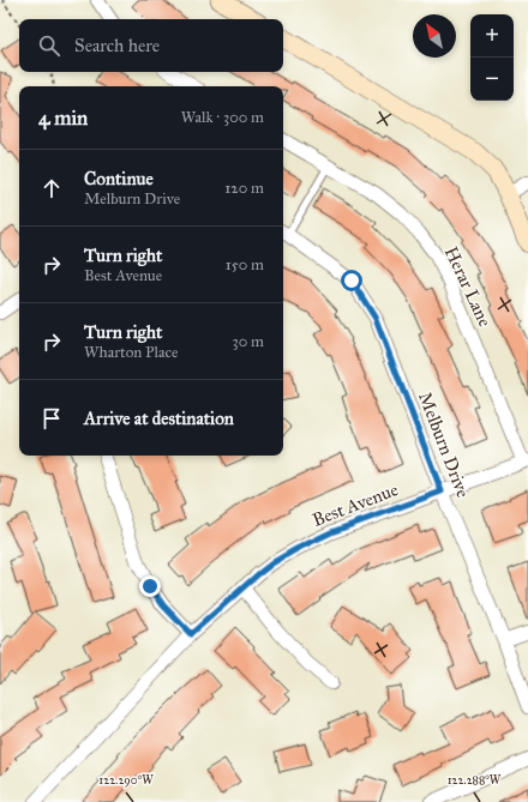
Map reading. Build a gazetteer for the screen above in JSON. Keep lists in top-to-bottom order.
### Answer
{
  "streets": {
    "street": ["Herar Lane", "Melburn Drive", "Best Avenue"]
  },
  "crossings": [
    ["Herar Lane", "Best Avenue"],
    ["Melburn Drive", "Best Avenue"]
  ],
  "north": "top left",
  "page": {
    "map_buttons": ["+", "−"],
    "search": "Search here",
    "heading": ["4 min", "Walk · 300 m"],
    "list": [
      ["Continue", "Melburn Drive", "120 m"],
      ["Turn right", "Best Avenue", "150 m"],
      ["Turn right", "Wharton Place", "30 m"],
      "Arrive at destination"
    ]
  },
  "coordinates": ["122.290°W", "122.288°W"]
}
